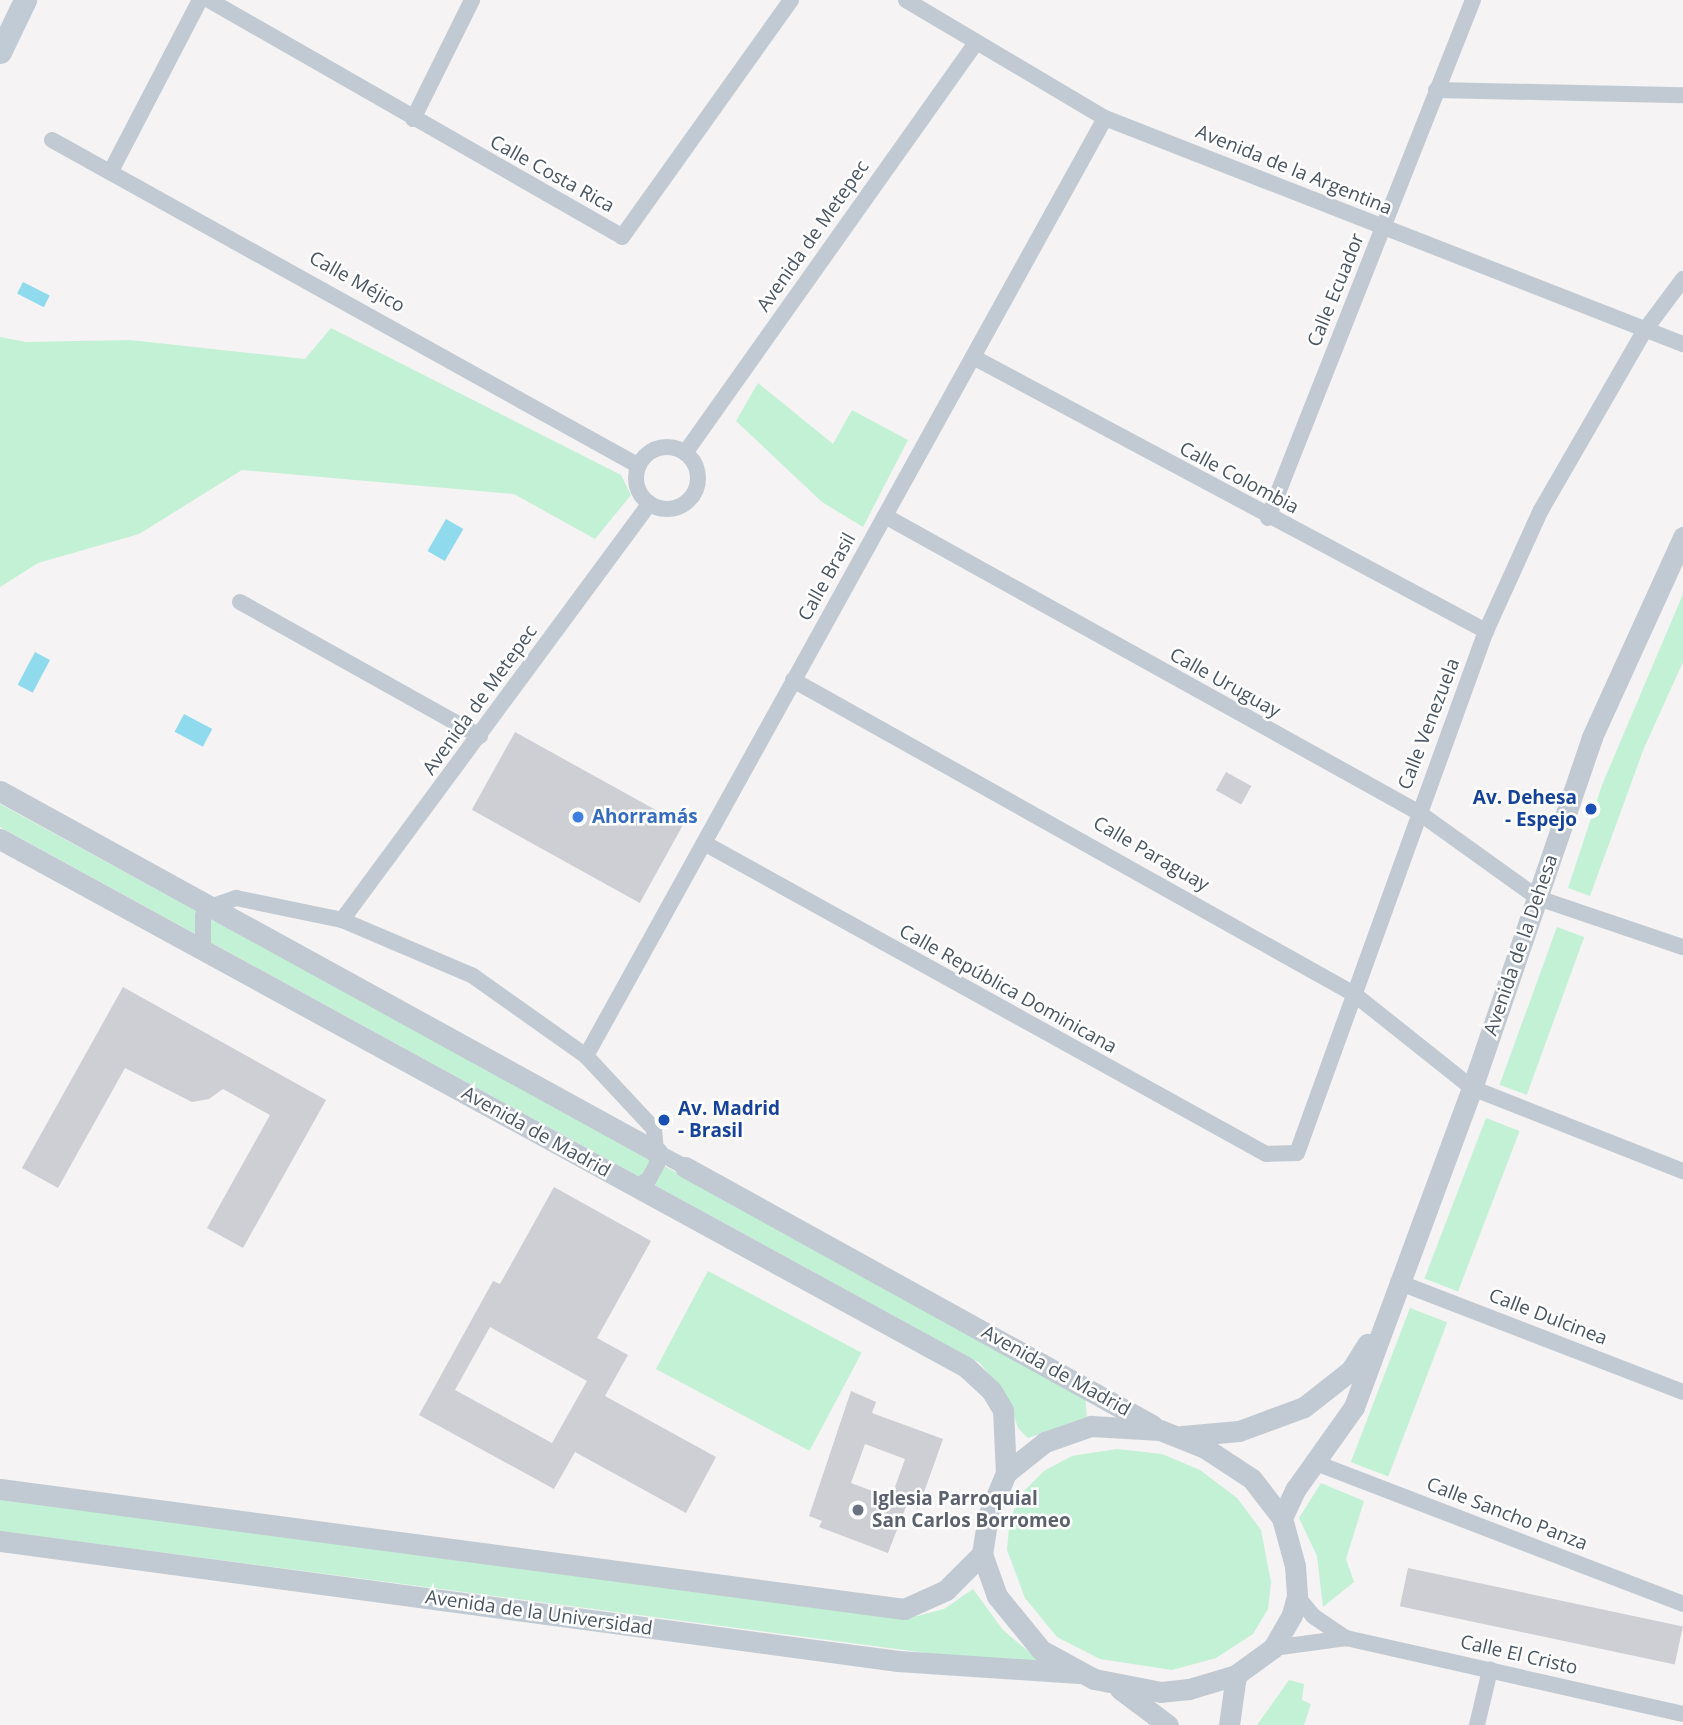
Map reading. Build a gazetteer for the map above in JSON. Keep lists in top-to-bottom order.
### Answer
{
  "streets": {
    "street": [
      "Avenida de la Argentina",
      "Calle Costa Rica",
      "Avenida de Metepec",
      "Calle Méjico",
      "Calle Ecuador",
      "Calle Colombia",
      "Calle Brasil",
      "Calle Uruguay",
      "Calle Venezuela",
      "Calle Paraguay",
      "Avenida de la Dehesa",
      "Calle República Dominicana",
      "Avenida de Madrid",
      "Calle Dulcinea",
      "Calle Sancho Panza",
      "Avenida de la Universidad",
      "Calle El Cristo"
    ]
  },
  "crossings": [
    ["Avenida de la Argentina", "Avenida de Metepec"],
    ["Avenida de la Argentina", "Calle Ecuador"],
    ["Avenida de la Argentina", "Calle Brasil"],
    ["Avenida de la Argentina", "Calle Venezuela"],
    ["Avenida de Metepec", "Calle Méjico"],
    ["Calle Ecuador", "Calle Colombia"],
    ["Calle Colombia", "Calle Brasil"],
    ["Calle Colombia", "Calle Venezuela"],
    ["Calle Brasil", "Calle Uruguay"],
    ["Calle Brasil", "Calle Paraguay"],
    ["Calle Brasil", "Calle República Dominicana"],
    ["Calle Uruguay", "Calle Venezuela"],
    ["Calle Uruguay", "Avenida de la Dehesa"],
    ["Calle Venezuela", "Calle Paraguay"],
    ["Calle Venezuela", "Calle República Dominicana"],
    ["Calle Paraguay", "Avenida de la Dehesa"],
    ["Avenida de la Dehesa", "Avenida de Madrid"],
    ["Avenida de la Dehesa", "Calle Dulcinea"],
    ["Avenida de la Dehesa", "Calle Sancho Panza"],
    ["Avenida de Madrid", "Calle El Cristo"]
  ],
  "places": [
    "Av. Dehesa - Espejo",
    "Ahorramás",
    "Av. Madrid - Brasil",
    "Iglesia Parroquial San Carlos Borromeo"
  ]
}
